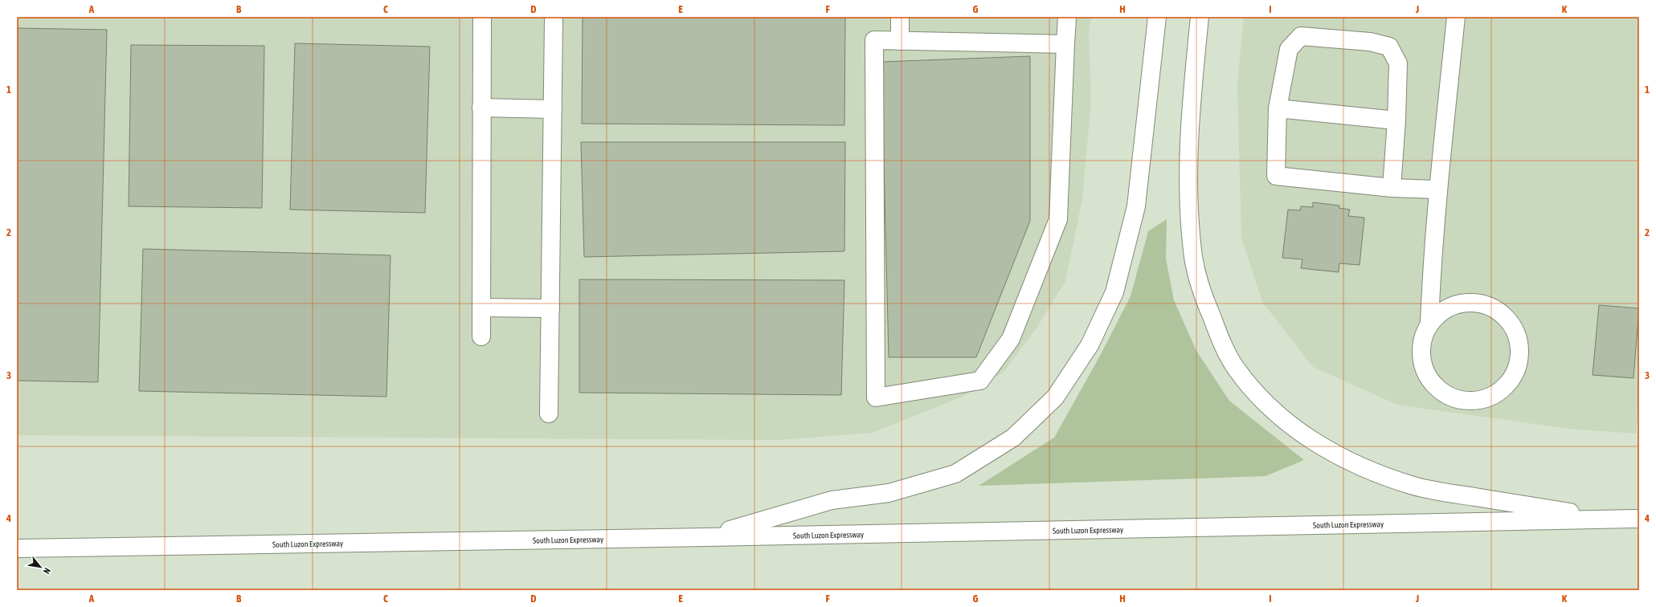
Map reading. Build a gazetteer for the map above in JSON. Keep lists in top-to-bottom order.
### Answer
{
  "streets": {
    "main road": ["South Luzon Expressway"]
  },
  "north": "bottom right",
  "grid": {
    "columns": [
      "A",
      "B",
      "C",
      "D",
      "E",
      "F",
      "G",
      "H",
      "I",
      "J",
      "K"
    ],
    "rows": [
      "1",
      "2",
      "3",
      "4"
    ]
  }
}
